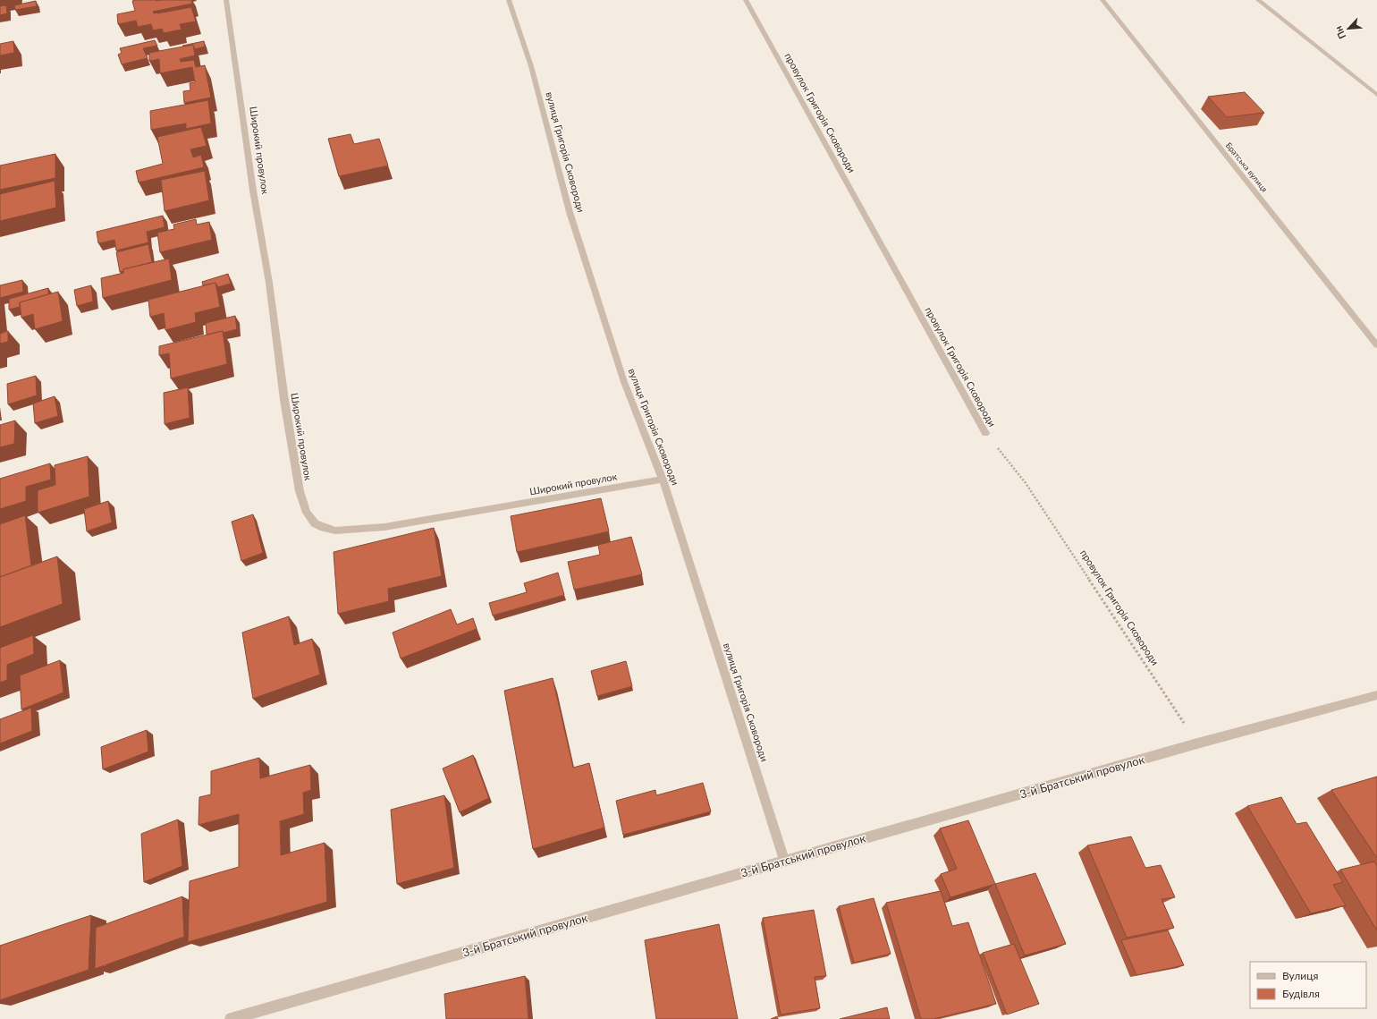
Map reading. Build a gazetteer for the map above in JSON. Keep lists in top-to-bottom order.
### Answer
{
  "streets": {
    "street": [
      "провулок Григорія Сковороди",
      "Широкий провулок",
      "вулиця Григорія Сковороди",
      "Братська вулиця",
      "3-й Братський провулок"
    ]
  },
  "crossings": [
    ["провулок Григорія Сковороди", "3-й Братський провулок"],
    ["Широкий провулок", "вулиця Григорія Сковороди"],
    ["вулиця Григорія Сковороди", "3-й Братський провулок"]
  ],
  "legend": ["Вулиця", "Будівля"],
  "north": "bottom left"
}
